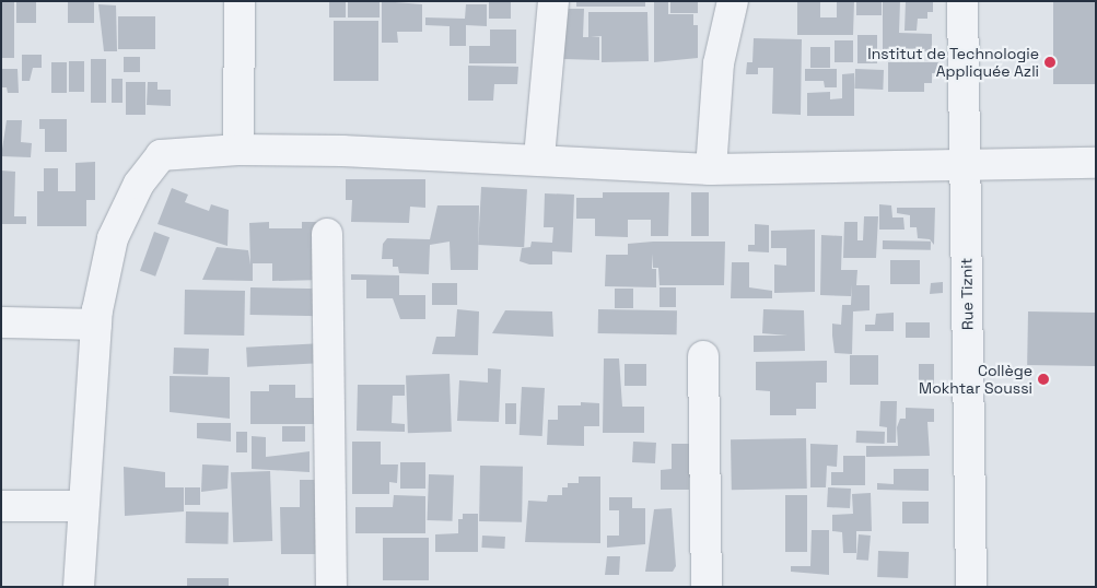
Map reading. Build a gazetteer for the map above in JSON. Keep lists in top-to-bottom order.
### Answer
{
  "streets": {
    "street": ["Rue Tiznit"]
  },
  "places": ["Institut de Technologie Appliquée Azli", "Collège Mokhtar Soussi"]
}
